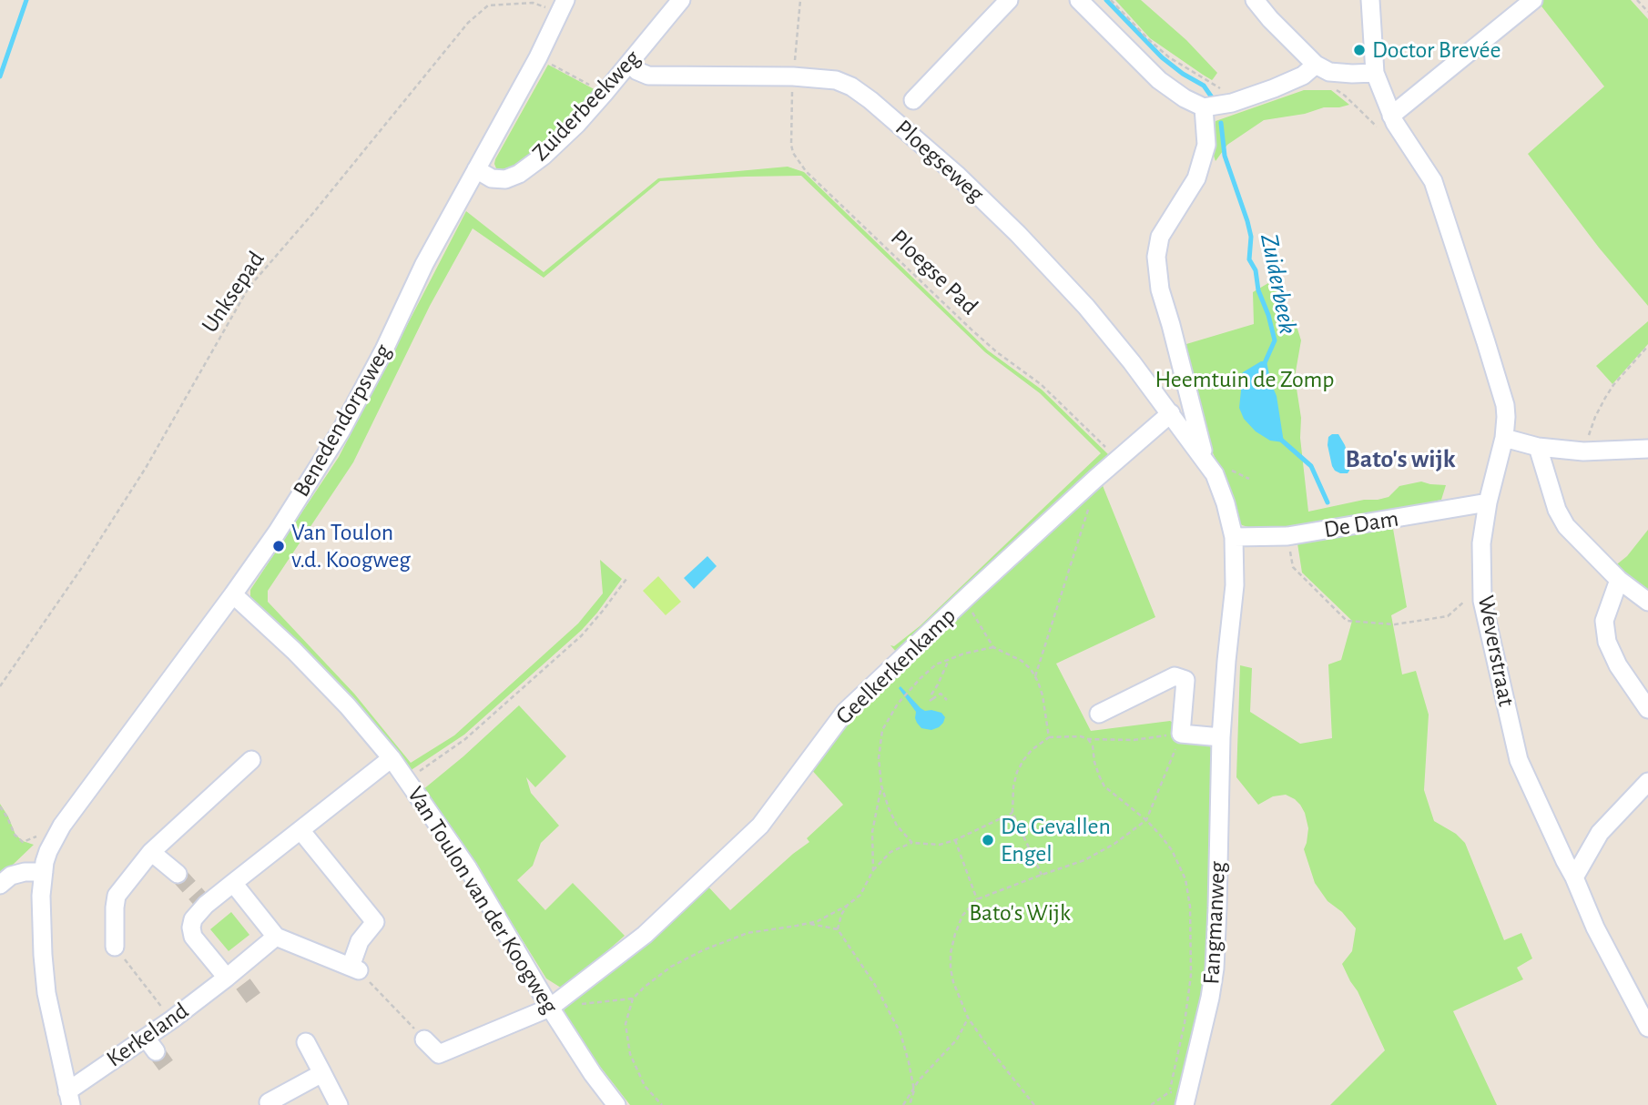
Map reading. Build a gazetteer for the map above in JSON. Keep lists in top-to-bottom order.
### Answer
{
  "streets": {
    "street": [
      "Zuiderbeekweg",
      "Ploegseweg",
      "Benedendorpsweg",
      "De Dam",
      "Weverstraat",
      "Geelkerkenkamp",
      "Van Toulon van der Koogweg",
      "Fangmanweg",
      "Kerkeland"
    ],
    "path": ["Ploegse Pad", "Unksepad"]
  },
  "crossings": [
    ["Zuiderbeekweg", "Ploegseweg"],
    ["Zuiderbeekweg", "Benedendorpsweg"],
    ["Ploegseweg", "Ploegse Pad"],
    ["Ploegseweg", "Geelkerkenkamp"],
    ["Ploegseweg", "Fangmanweg"],
    ["Ploegse Pad", "Geelkerkenkamp"],
    ["Unksepad", "Benedendorpsweg"],
    ["Benedendorpsweg", "Van Toulon van der Koogweg"],
    ["Benedendorpsweg", "Kerkeland"],
    ["De Dam", "Weverstraat"],
    ["De Dam", "Fangmanweg"],
    ["Geelkerkenkamp", "Van Toulon van der Koogweg"],
    ["Geelkerkenkamp", "Fangmanweg"]
  ],
  "districts": ["Bato's wijk"],
  "water": ["Zuiderbeek"],
  "parks": ["Heemtuin de Zomp", "Bato's Wijk"],
  "places": ["Doctor Brevée", "Van Toulon v.d. Koogweg", "De Gevallen Engel"]
}
